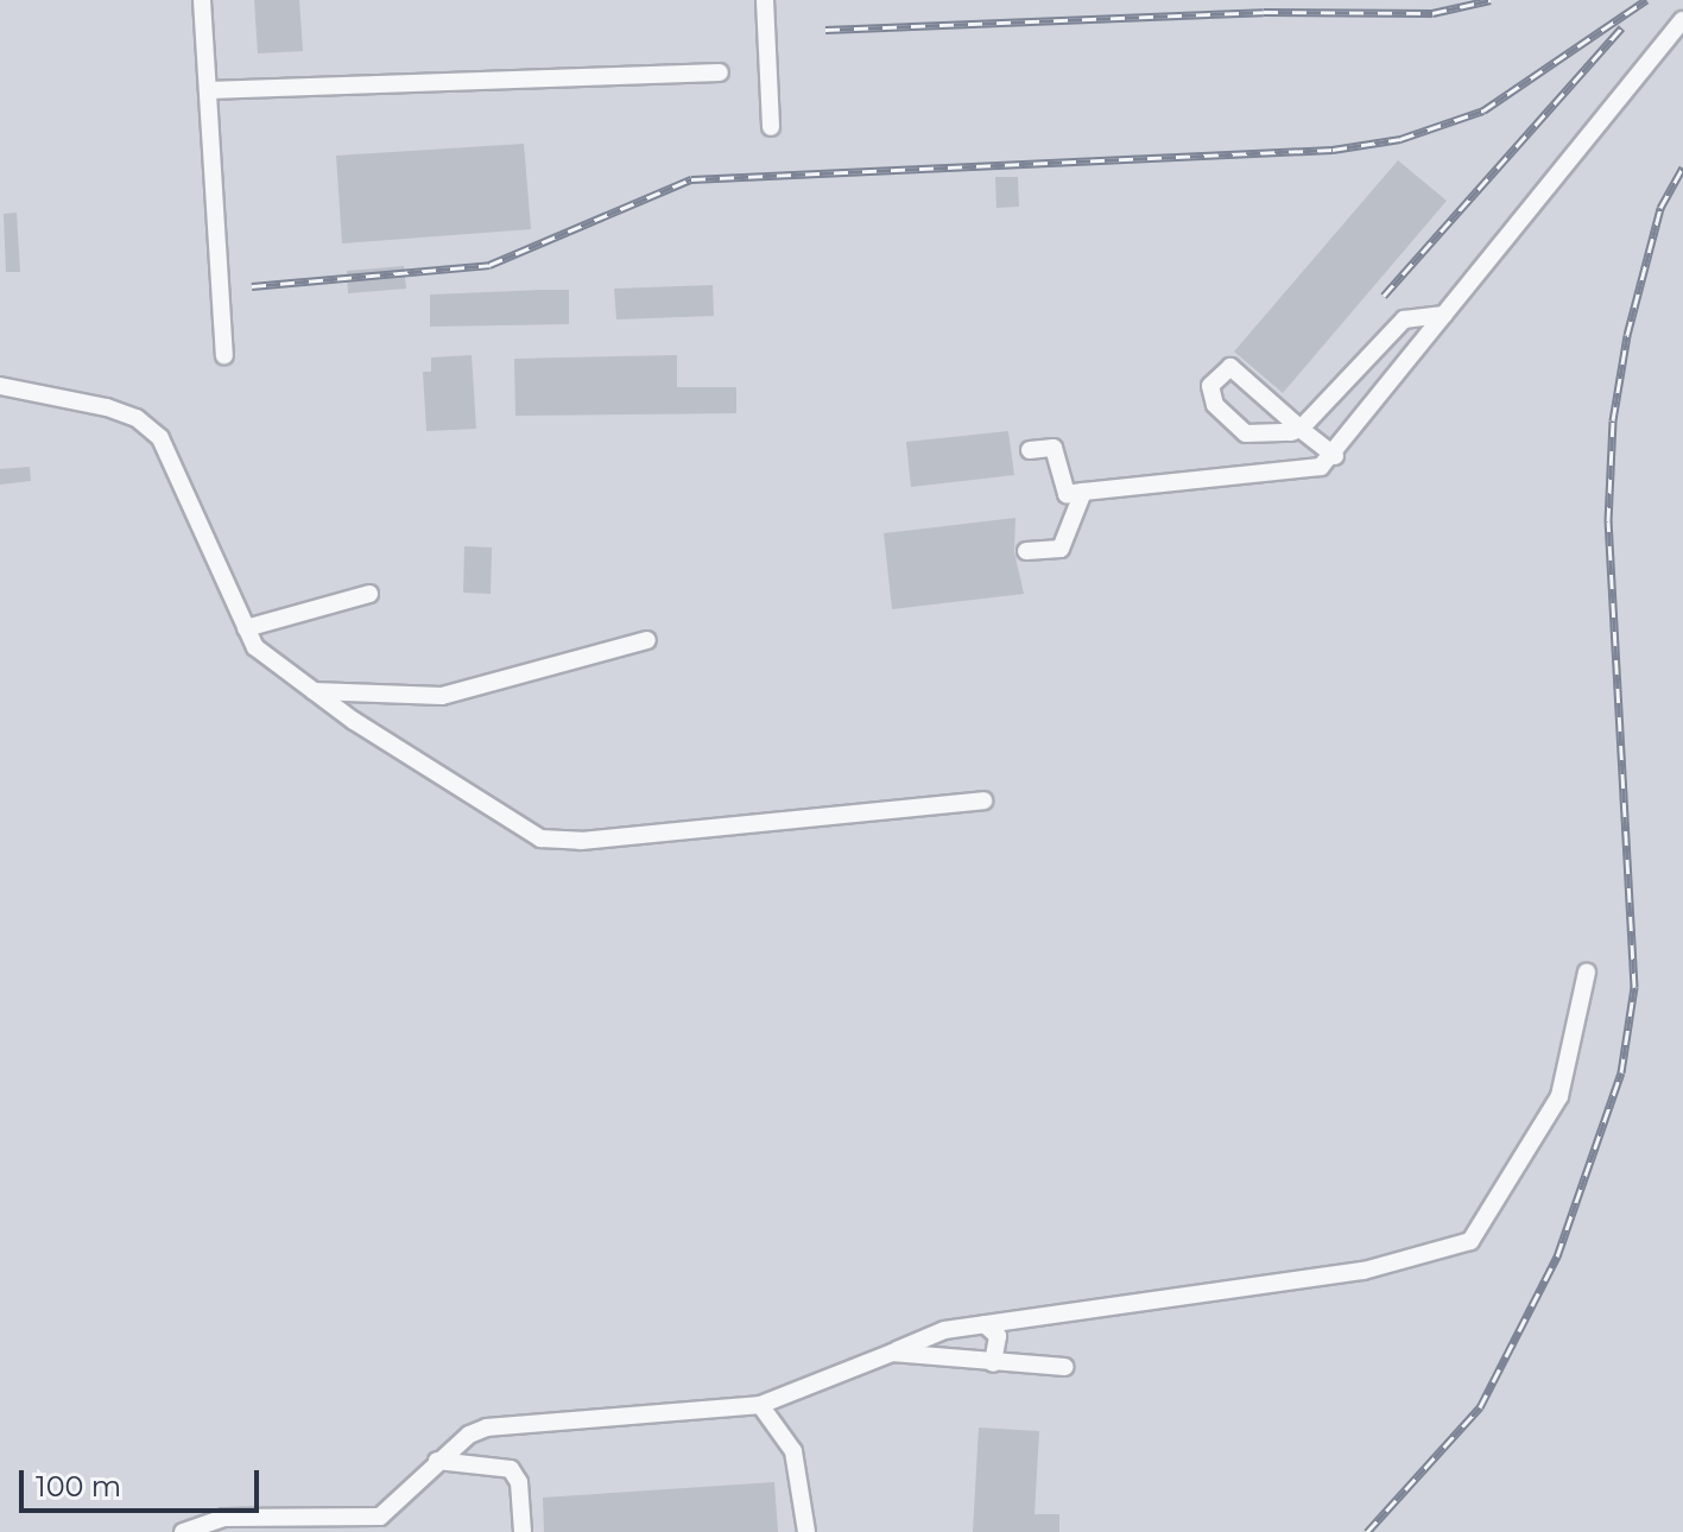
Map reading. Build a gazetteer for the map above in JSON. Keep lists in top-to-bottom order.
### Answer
{
  "scale_bar": "100 m"
}
